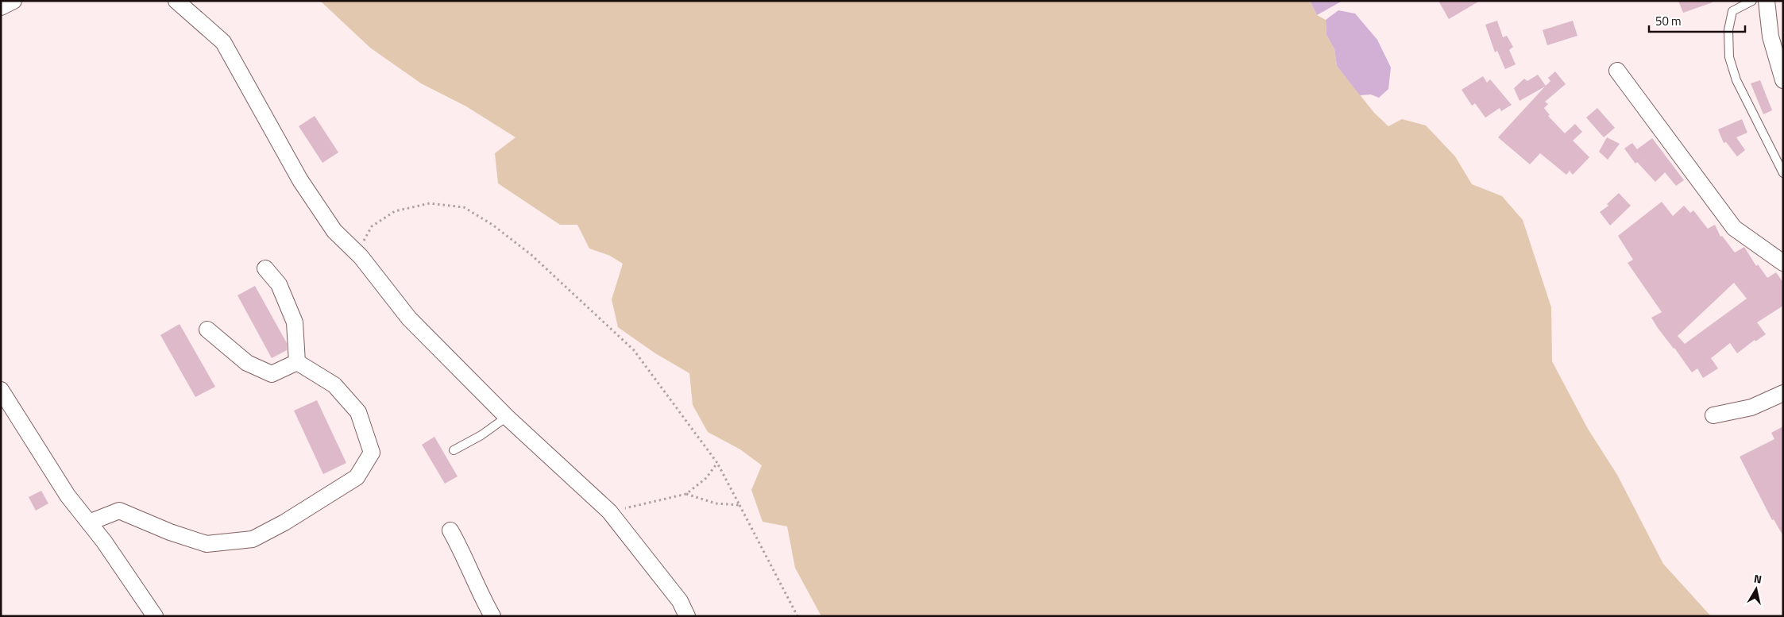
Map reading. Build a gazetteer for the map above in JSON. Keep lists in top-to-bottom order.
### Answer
{
  "scale_bar": "50 m",
  "north": "top"
}
